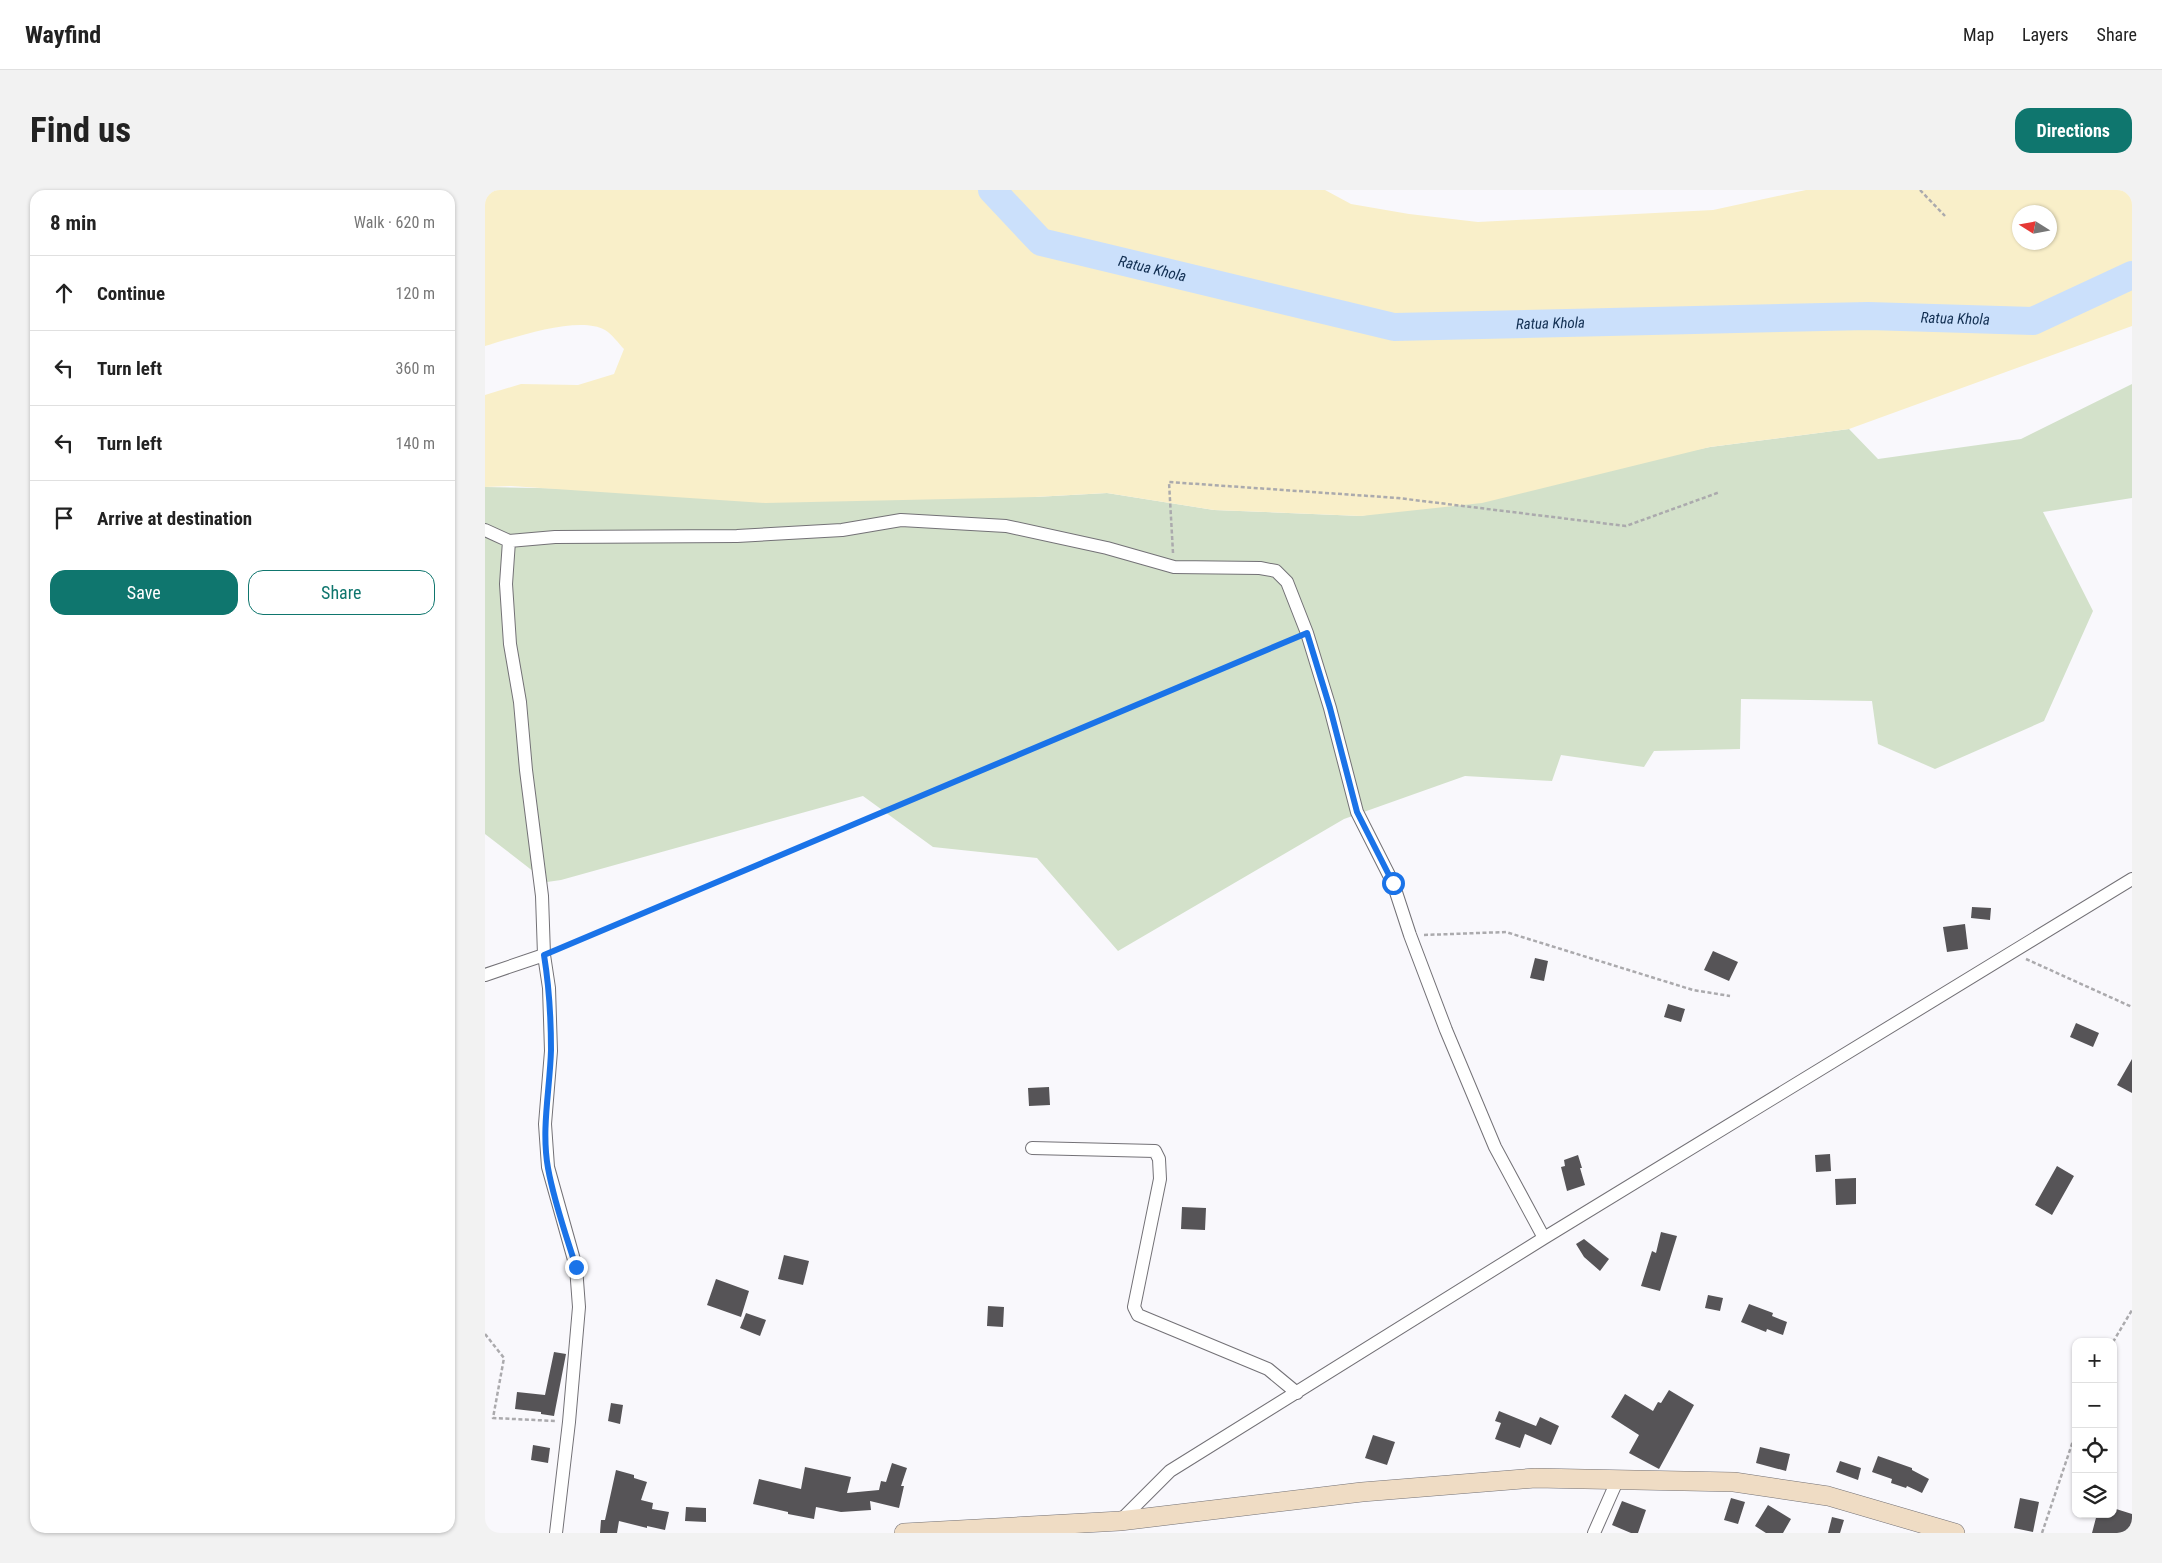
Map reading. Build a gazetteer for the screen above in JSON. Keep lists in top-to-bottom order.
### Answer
{
  "water": ["Ratua Khola"],
  "north": "left",
  "page": {
    "header": "Wayfind",
    "nav": ["Map", "Layers", "Share"],
    "buttons": [
      "Directions",
      ["Save", "Share"]
    ],
    "title": "Find us",
    "heading": ["8 min", "Walk · 620 m"],
    "list": [
      ["Continue", "120 m"],
      ["Turn left", "360 m"],
      ["Turn left", "140 m"],
      "Arrive at destination"
    ],
    "map_buttons": ["+", "−"]
  }
}
